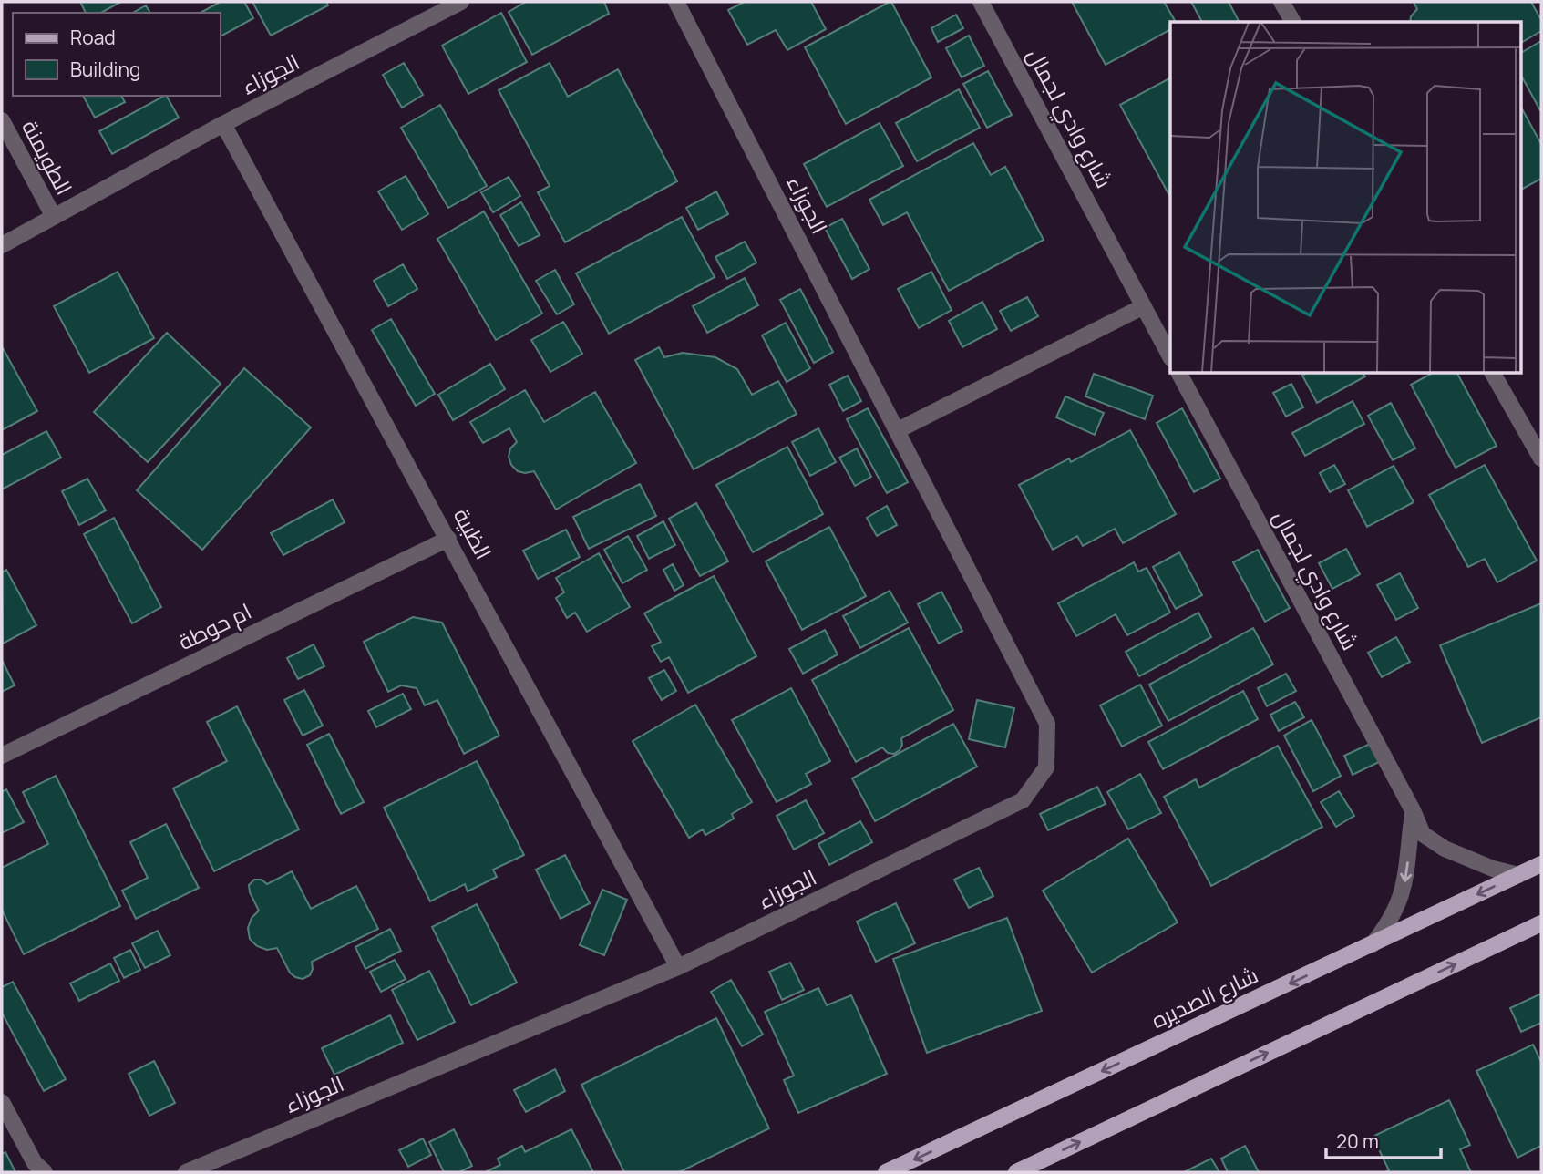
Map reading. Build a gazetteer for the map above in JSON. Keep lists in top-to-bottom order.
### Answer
{
  "streets": {
    "main road": ["شارع الصديره"],
    "street": [
      "الجوزاء",
      "شارع وادي لجمال",
      "الطويمنة",
      "الظبية",
      "ام حوطة"
    ]
  },
  "crossings": [
    ["الجوزاء", "الطويمنة"],
    ["الجوزاء", "الظبية"],
    ["شارع وادي لجمال", "شارع الصديره"],
    ["الظبية", "ام حوطة"]
  ],
  "legend": ["Road", "Building"],
  "scale_bar": "20 m"
}
